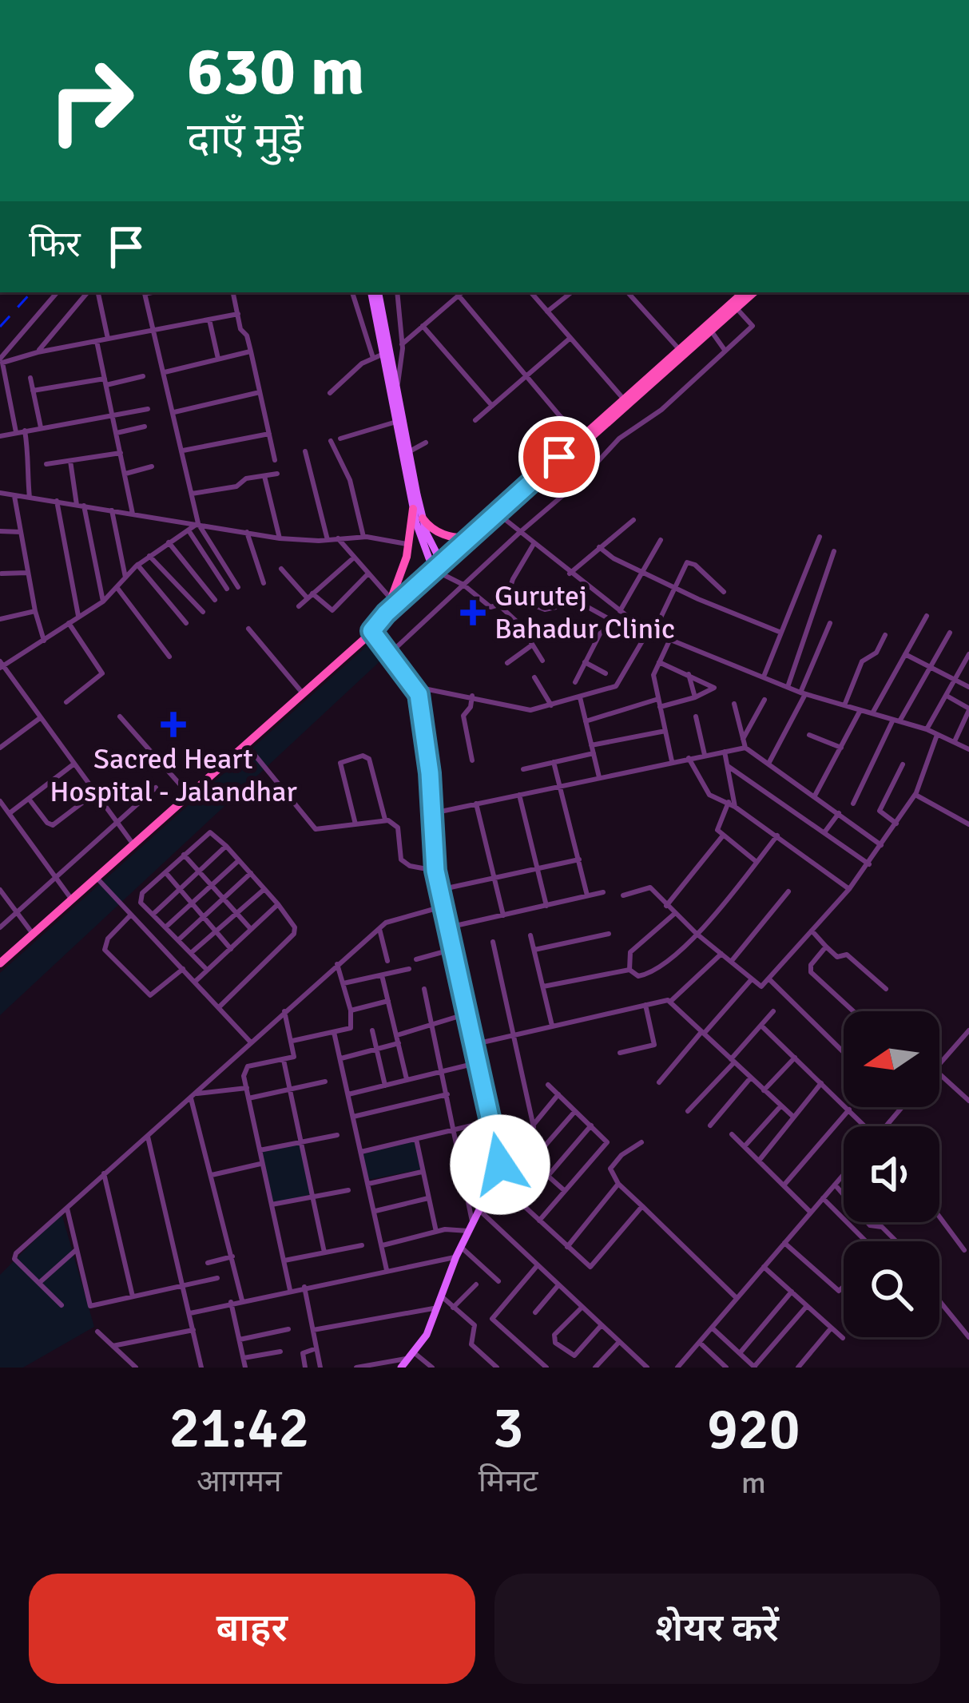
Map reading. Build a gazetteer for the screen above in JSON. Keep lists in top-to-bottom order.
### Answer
{
  "places": {
    "health": ["Gurutej Bahadur Clinic", "Sacred Heart Hospital - Jalandhar"]
  },
  "north": "left",
  "page": {
    "turn": ["630 m", "दाएँ मुड़ें"],
    "then": "फिर",
    "eta": [
      "21:42",
      "आगमन",
      "3",
      "मिनट",
      "920",
      "m"
    ],
    "buttons": ["बाहर", "शेयर करें"]
  }
}
